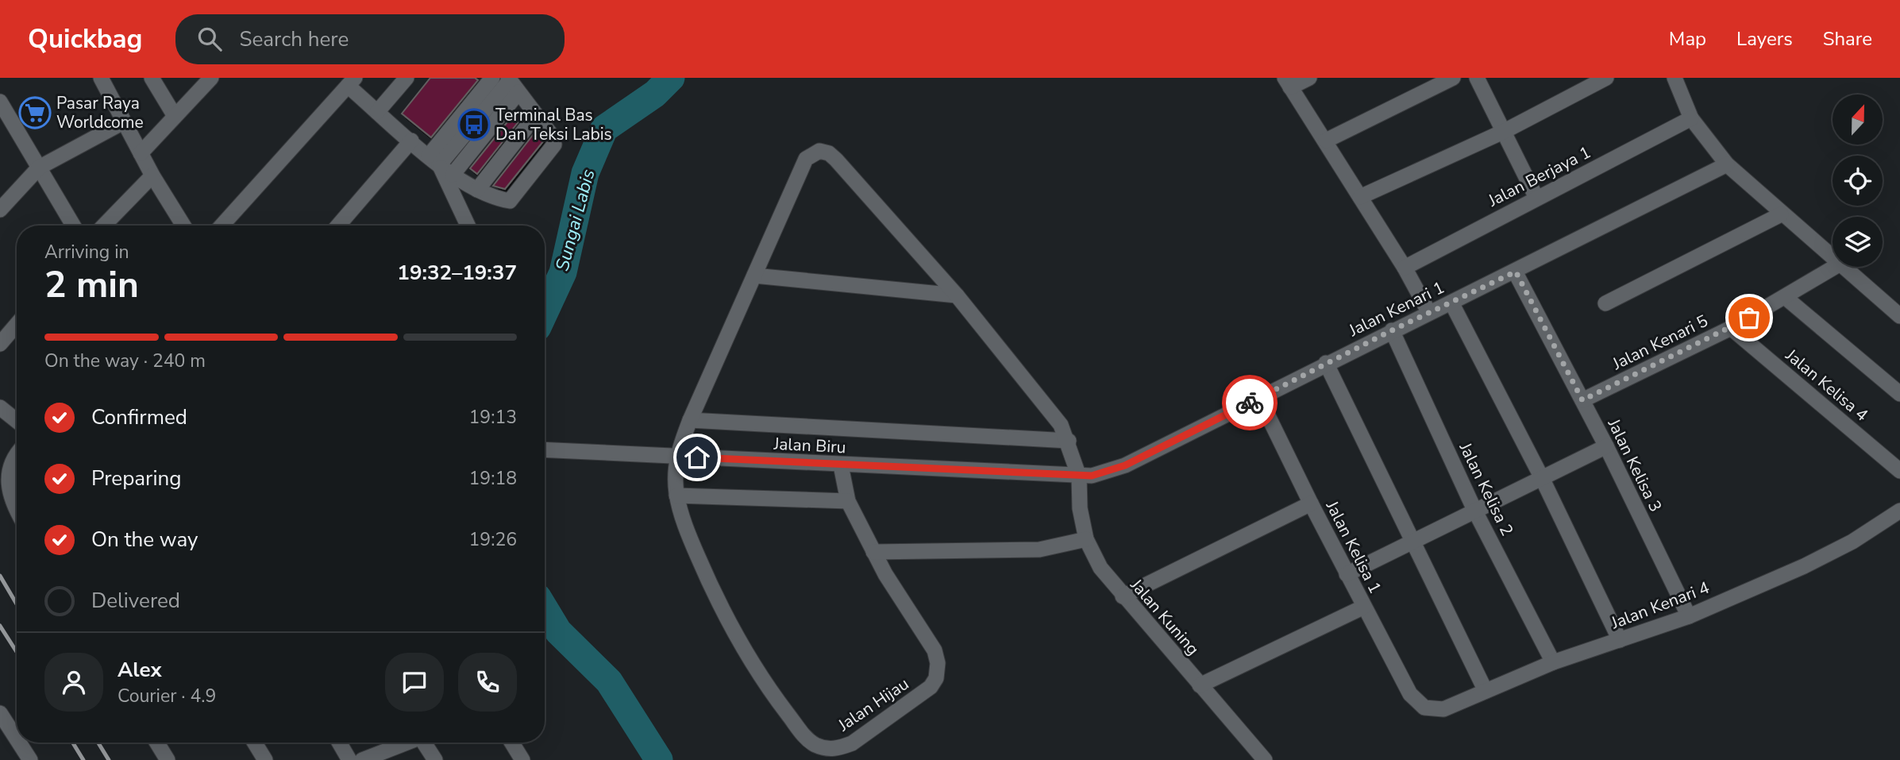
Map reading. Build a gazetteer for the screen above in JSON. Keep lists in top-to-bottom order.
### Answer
{
  "streets": {
    "street": [
      "Jalan Berjaya 1",
      "Jalan Kenari 1",
      "Jalan Kenari 5",
      "Jalan Kelisa 4",
      "Jalan Biru",
      "Jalan Kelisa 3",
      "Jalan Kelisa 2",
      "Jalan Kelisa 1",
      "Jalan Kenari 4",
      "Jalan Kuning",
      "Jalan Hijau"
    ]
  },
  "crossings": [
    ["Jalan Kenari 1", "Jalan Biru"],
    ["Jalan Kenari 1", "Jalan Kelisa 3"],
    ["Jalan Kenari 1", "Jalan Kelisa 2"],
    ["Jalan Kenari 1", "Jalan Kelisa 1"],
    ["Jalan Kenari 1", "Jalan Kuning"],
    ["Jalan Kenari 5", "Jalan Kelisa 4"],
    ["Jalan Kenari 5", "Jalan Kelisa 3"],
    ["Jalan Biru", "Jalan Kuning"],
    ["Jalan Biru", "Jalan Hijau"],
    ["Jalan Kelisa 3", "Jalan Kenari 4"],
    ["Jalan Kelisa 2", "Jalan Kenari 4"],
    ["Jalan Kelisa 1", "Jalan Kenari 4"],
    ["Jalan Kuning", "Jalan Hijau"]
  ],
  "water": ["Sungai Labis"],
  "places": {
    "supermarket": ["Pasar Raya Worldcome"],
    "bus stop": ["Terminal Bas Dan Teksi Labis"]
  },
  "north": "top",
  "page": {
    "header": "Quickbag",
    "search": "Search here",
    "nav": ["Map", "Layers", "Share"],
    "heading": ["2 min", "Arriving in", "19:32–19:37"],
    "panel": ["Alex", "Courier · 4.9"],
    "bar": "On the way · 240 m",
    "list": [
      ["Confirmed", "19:13"],
      ["Preparing", "19:18"],
      ["On the way", "19:26"],
      "Delivered"
    ]
  }
}
